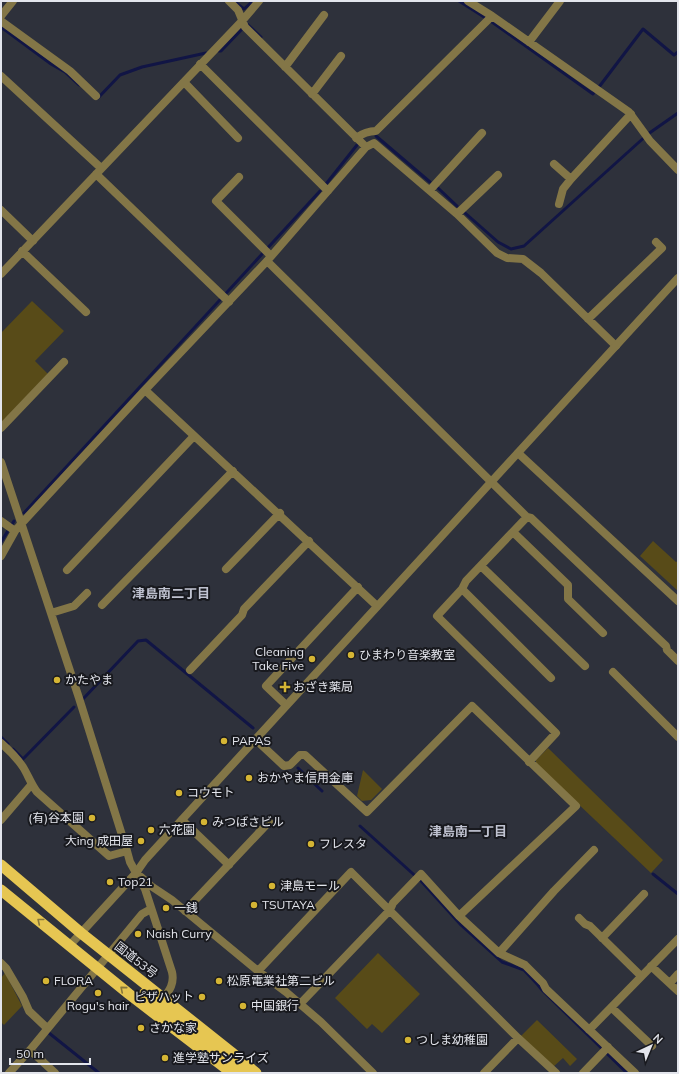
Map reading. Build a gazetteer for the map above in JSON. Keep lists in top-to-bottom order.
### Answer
{
  "streets": {
    "highway": ["国道53号"]
  },
  "districts": ["津島南二丁目", "津島南一丁目"],
  "places": {
    "other": [
      "ひまわり音楽教室",
      "Cleaning Take Five",
      "かたやま",
      "PAPAS",
      "おかやま信用金庫",
      "コウモト",
      "(有)谷本園",
      "みつばさビル",
      "六花園",
      "大ing 成田屋",
      "フレスタ",
      "Top21",
      "津島モール",
      "TSUTAYA",
      "一銭",
      "Naish Curry",
      "FLORA",
      "松原電業社第二ビル",
      "Rogu's hair",
      "ピザハット",
      "中国銀行",
      "さかな家",
      "つしま幼稚園",
      "進学塾サンライズ"
    ],
    "health": ["おざき薬局"]
  },
  "scale_bar": "50 m",
  "north": "top right"
}
